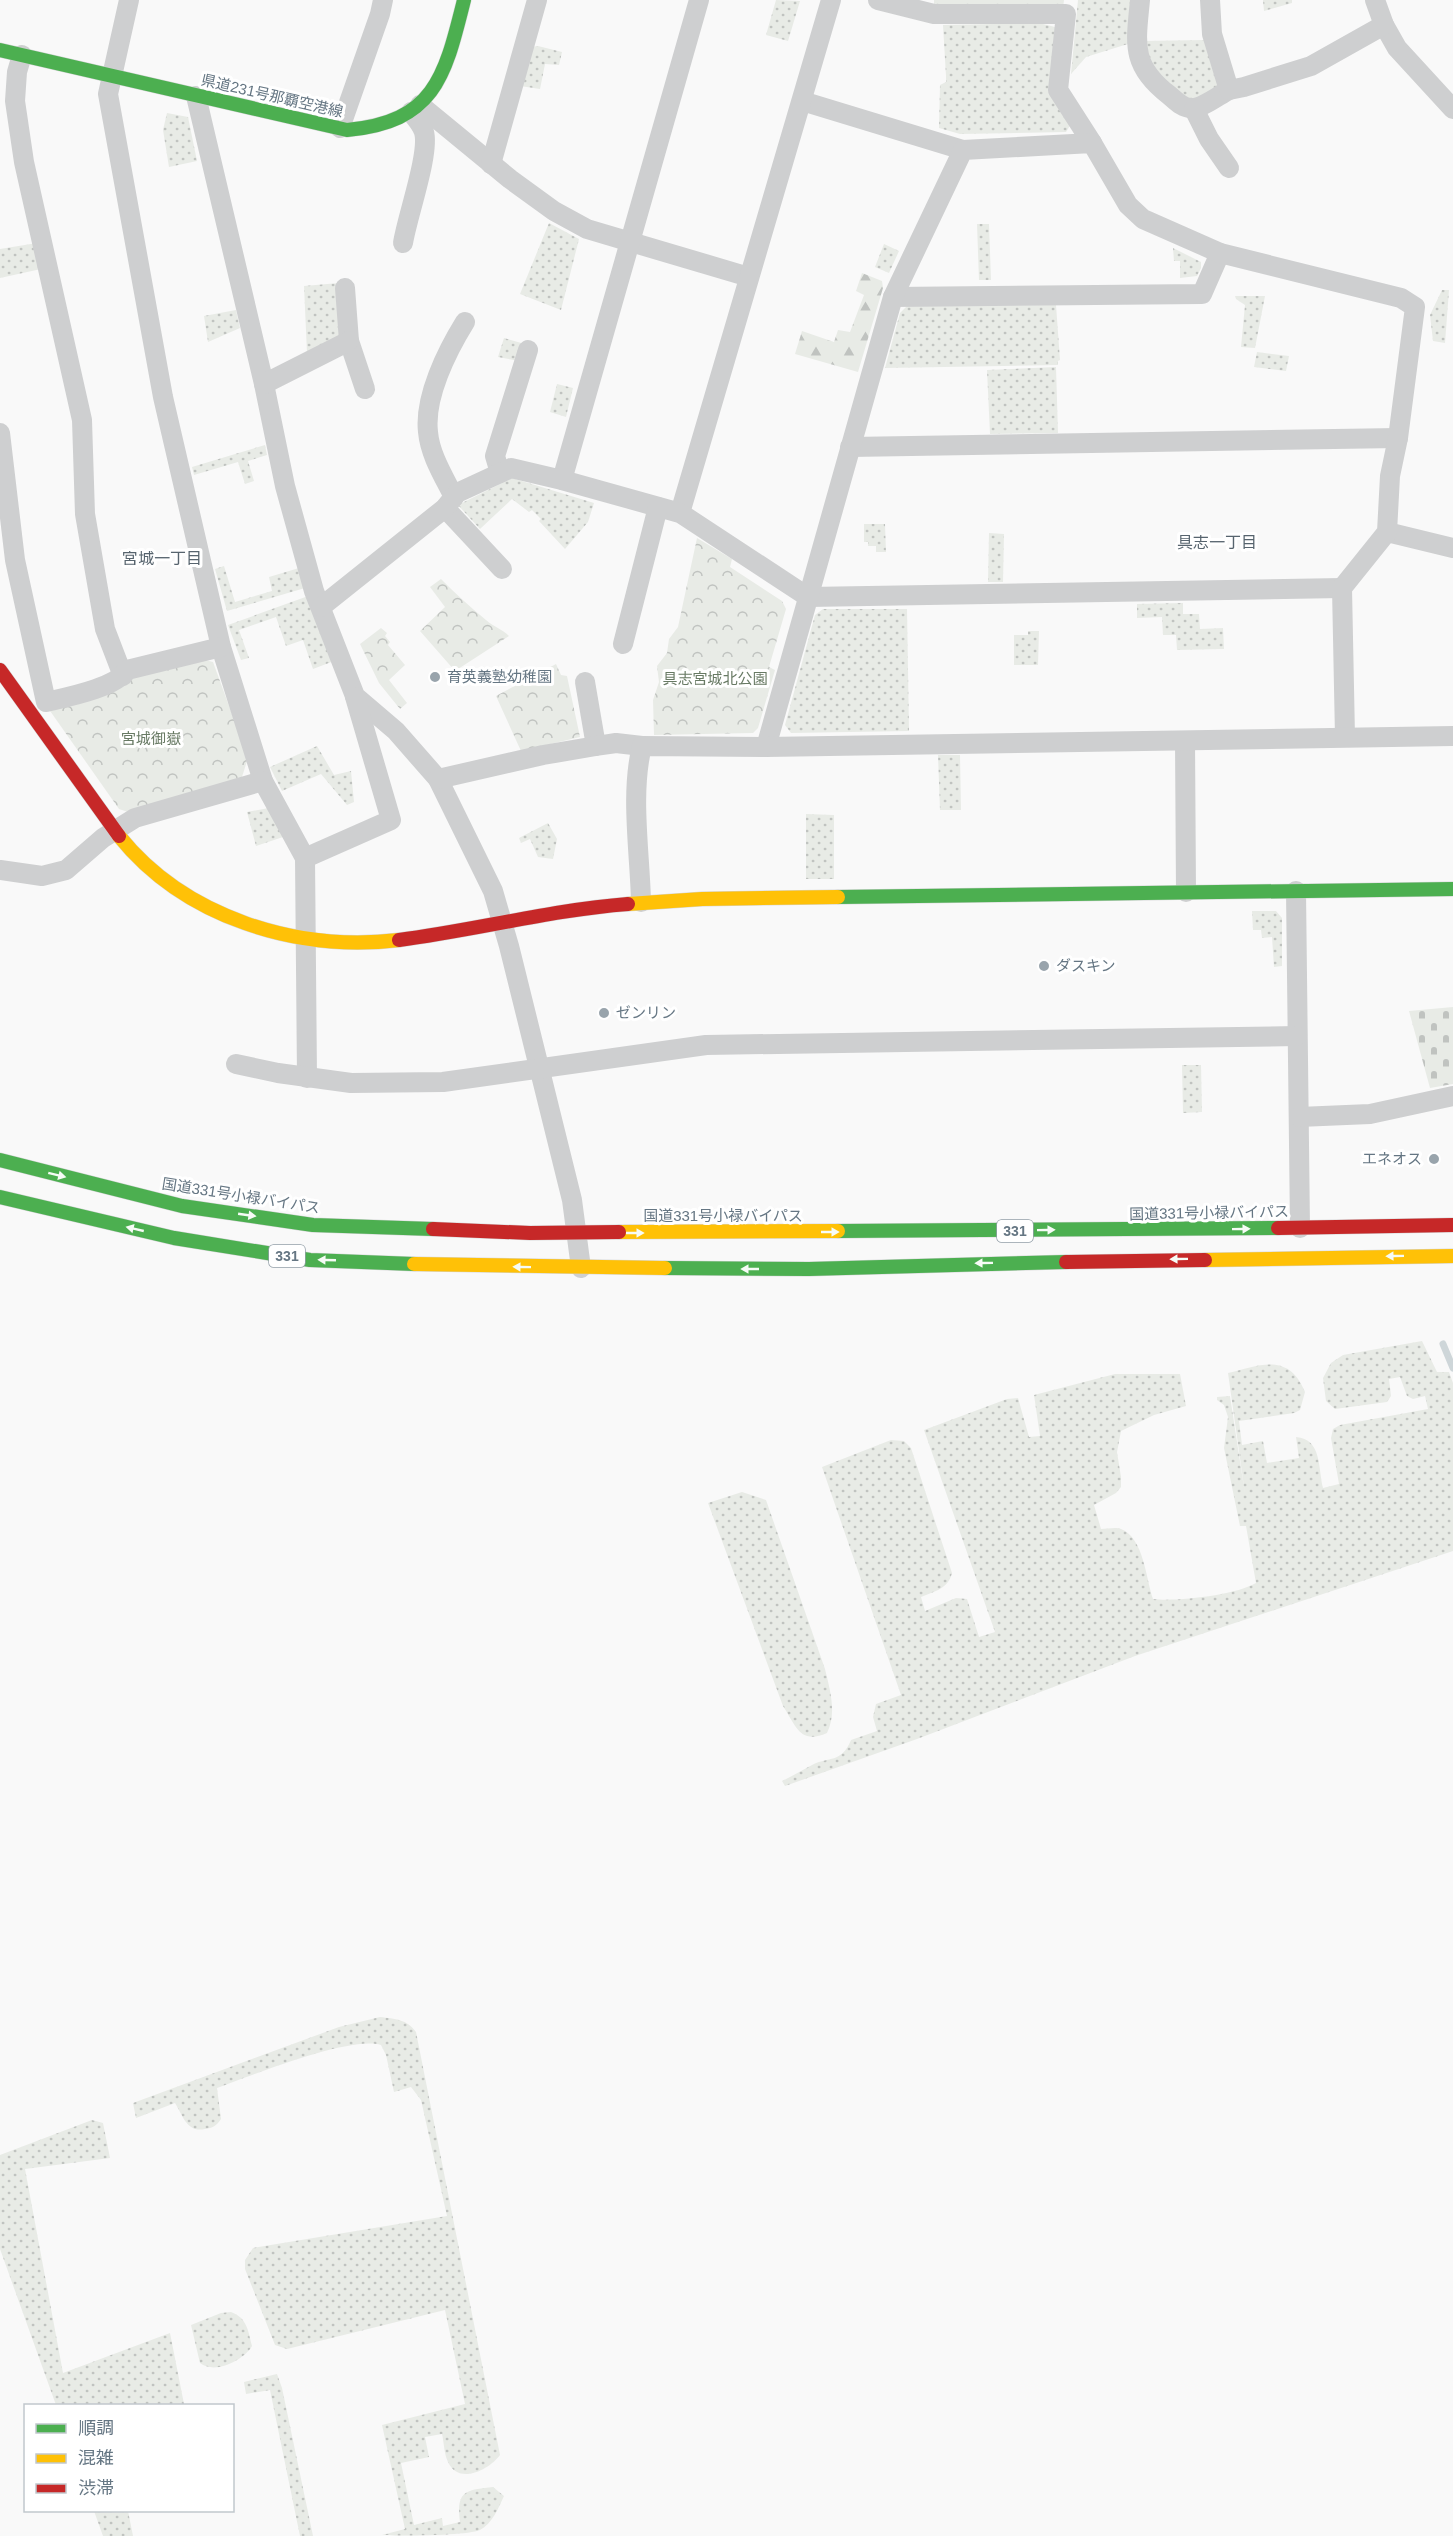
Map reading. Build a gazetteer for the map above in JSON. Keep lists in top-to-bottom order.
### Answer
{
  "streets": {
    "main road": ["県道231号那覇空港線", "国道331号小禄バイパス", "331"]
  },
  "districts": ["具志一丁目", "宮城一丁目"],
  "parks": ["具志宮城北公園", "宮城御嶽"],
  "places": [
    "育英義塾幼稚園",
    "ダスキン",
    "ゼンリン",
    "エネオス"
  ],
  "legend": ["順調", "混雑", "渋滞"]
}
